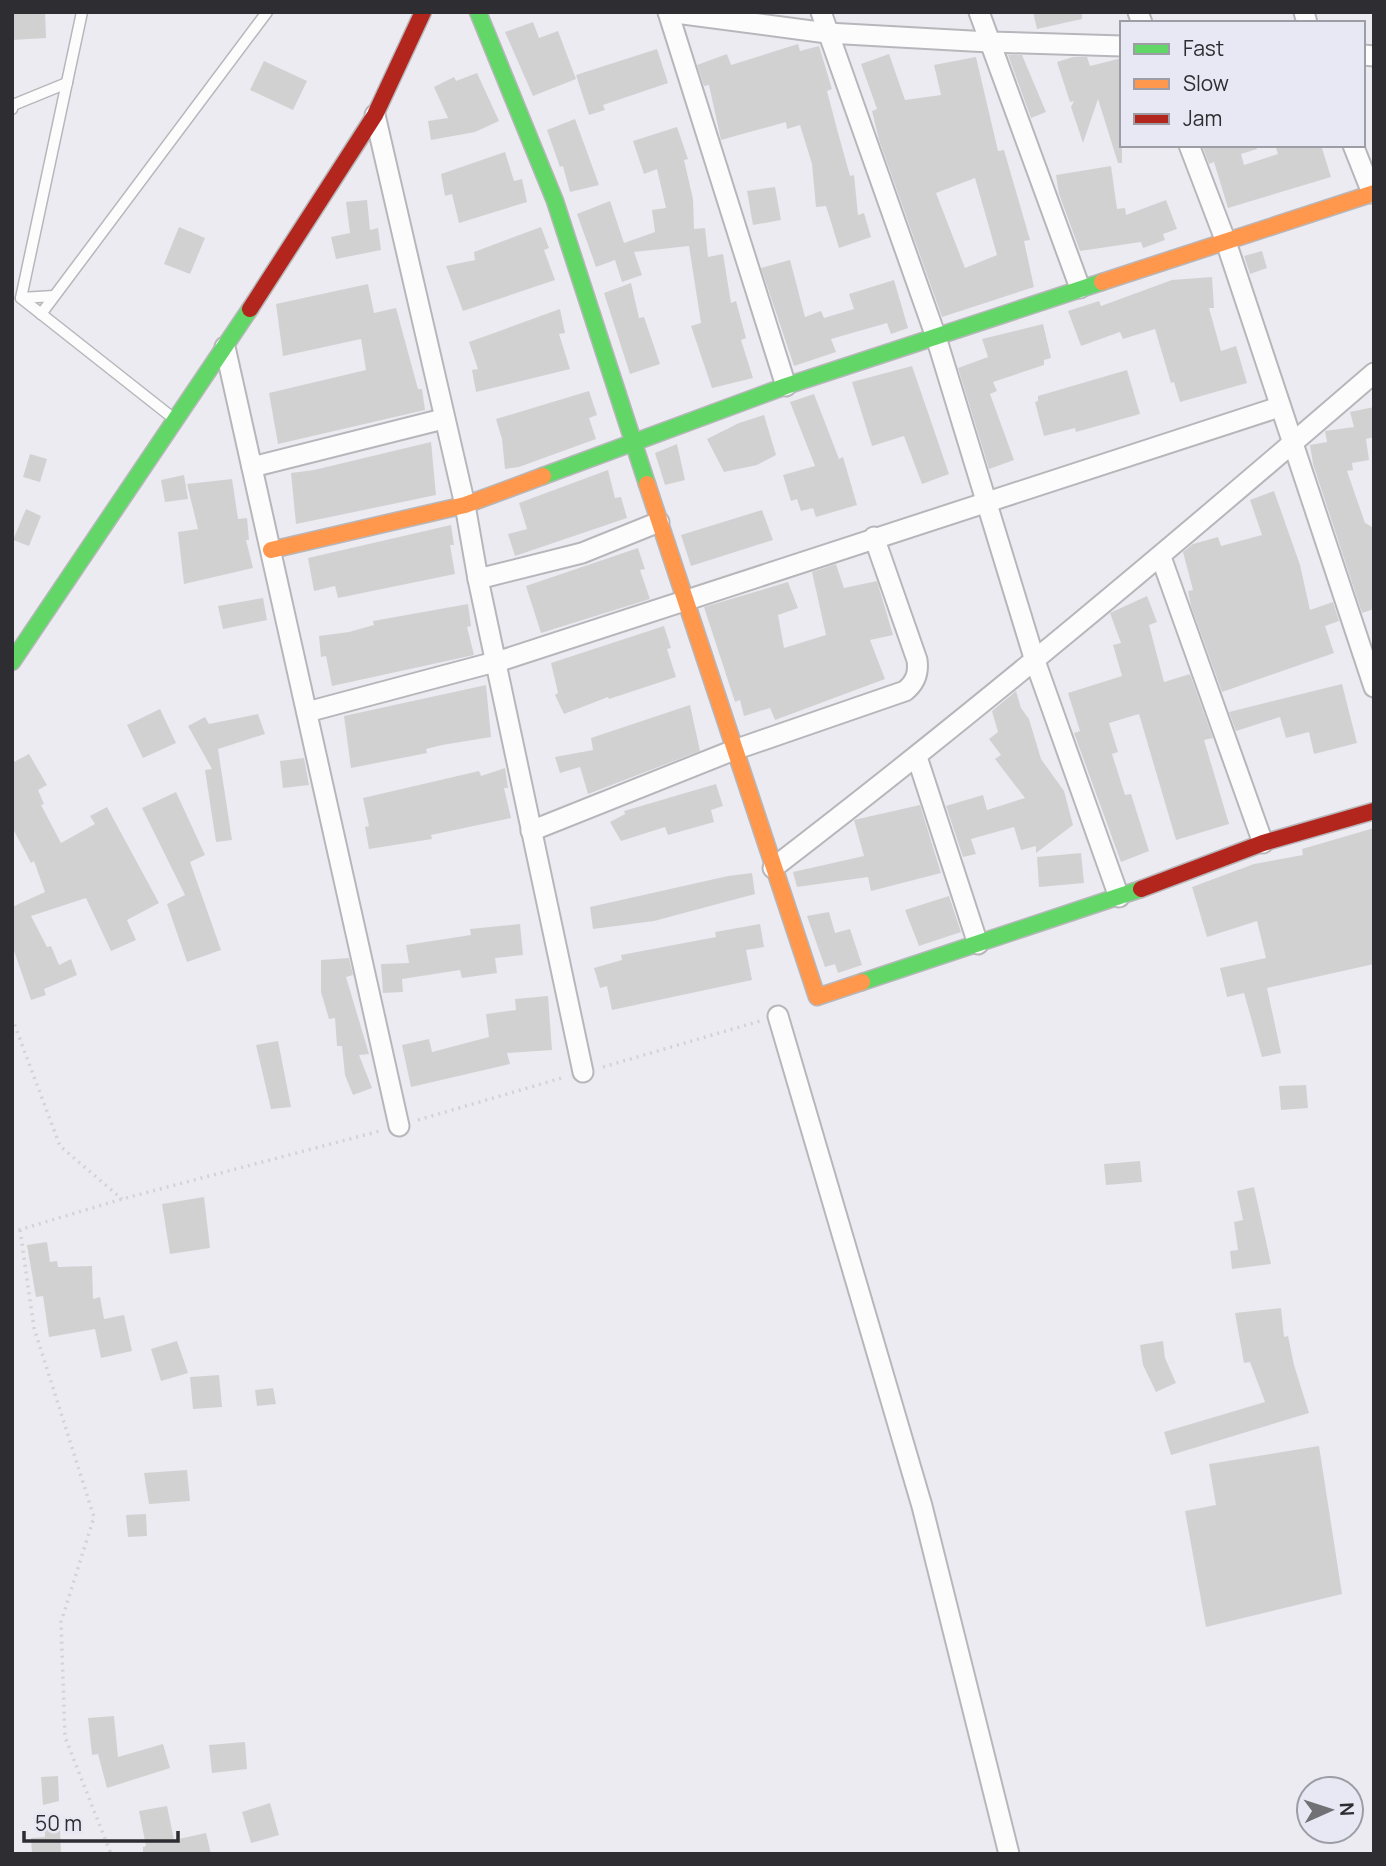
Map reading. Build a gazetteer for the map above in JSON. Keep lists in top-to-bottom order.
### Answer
{
  "legend": ["Fast", "Slow", "Jam"],
  "scale_bar": "50 m",
  "north": "right"
}
